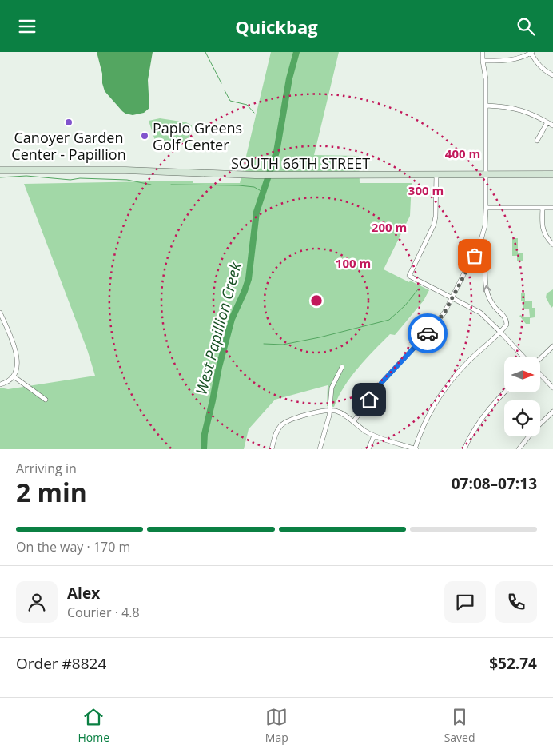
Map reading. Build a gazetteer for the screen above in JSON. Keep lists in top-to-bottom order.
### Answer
{
  "streets": {
    "street": ["SOUTH 66TH STREET"]
  },
  "water": ["West Papillion Creek"],
  "places": ["Canoyer Garden Center - Papillion", "Papio Greens Golf Center"],
  "north": "right",
  "page": {
    "header": "Quickbag",
    "heading": ["2 min", "Arriving in", "07:08–07:13"],
    "panel": [
      "Alex",
      "Courier · 4.8",
      "Order #8824",
      "$52.74"
    ],
    "bar": "On the way · 170 m",
    "tabs": ["Home", "Map", "Saved"]
  },
  "rings": [
    "400 m",
    "300 m",
    "200 m",
    "100 m"
  ]
}
